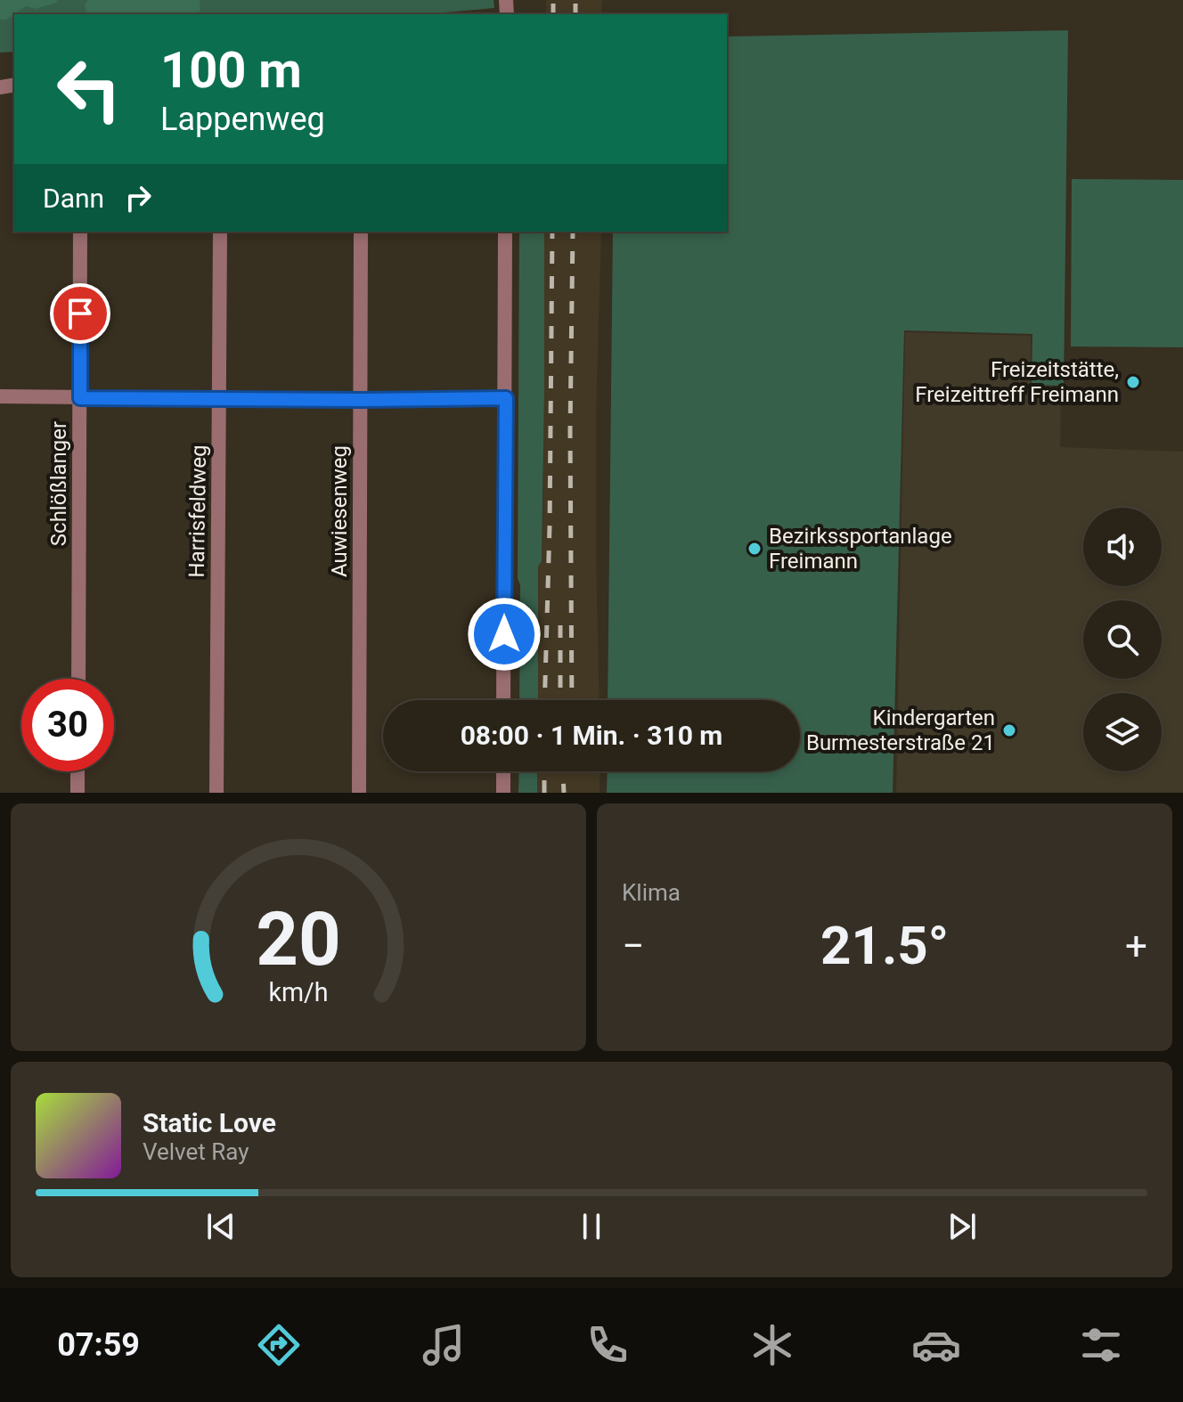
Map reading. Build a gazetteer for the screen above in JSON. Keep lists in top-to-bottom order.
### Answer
{
  "streets": {
    "street": ["Schlößlanger", "Harrisfeldweg", "Auwiesenweg"]
  },
  "places": ["Freizeitstätte, Freizeittreff Freimann", "Bezirkssportanlage Freimann", "Kindergarten Burmesterstraße 21"],
  "page": {
    "turn": ["100 m", "Lappenweg"],
    "then": "Dann",
    "limit": "30",
    "trip": "08:00 · 1 Min. · 310 m",
    "tile": "Klima",
    "heat": ["−", "21.5°", "+"],
    "song": ["Static Love", "Velvet Ray"],
    "tabs": "07:59",
    "gauge": ["20", "km/h"]
  }
}
